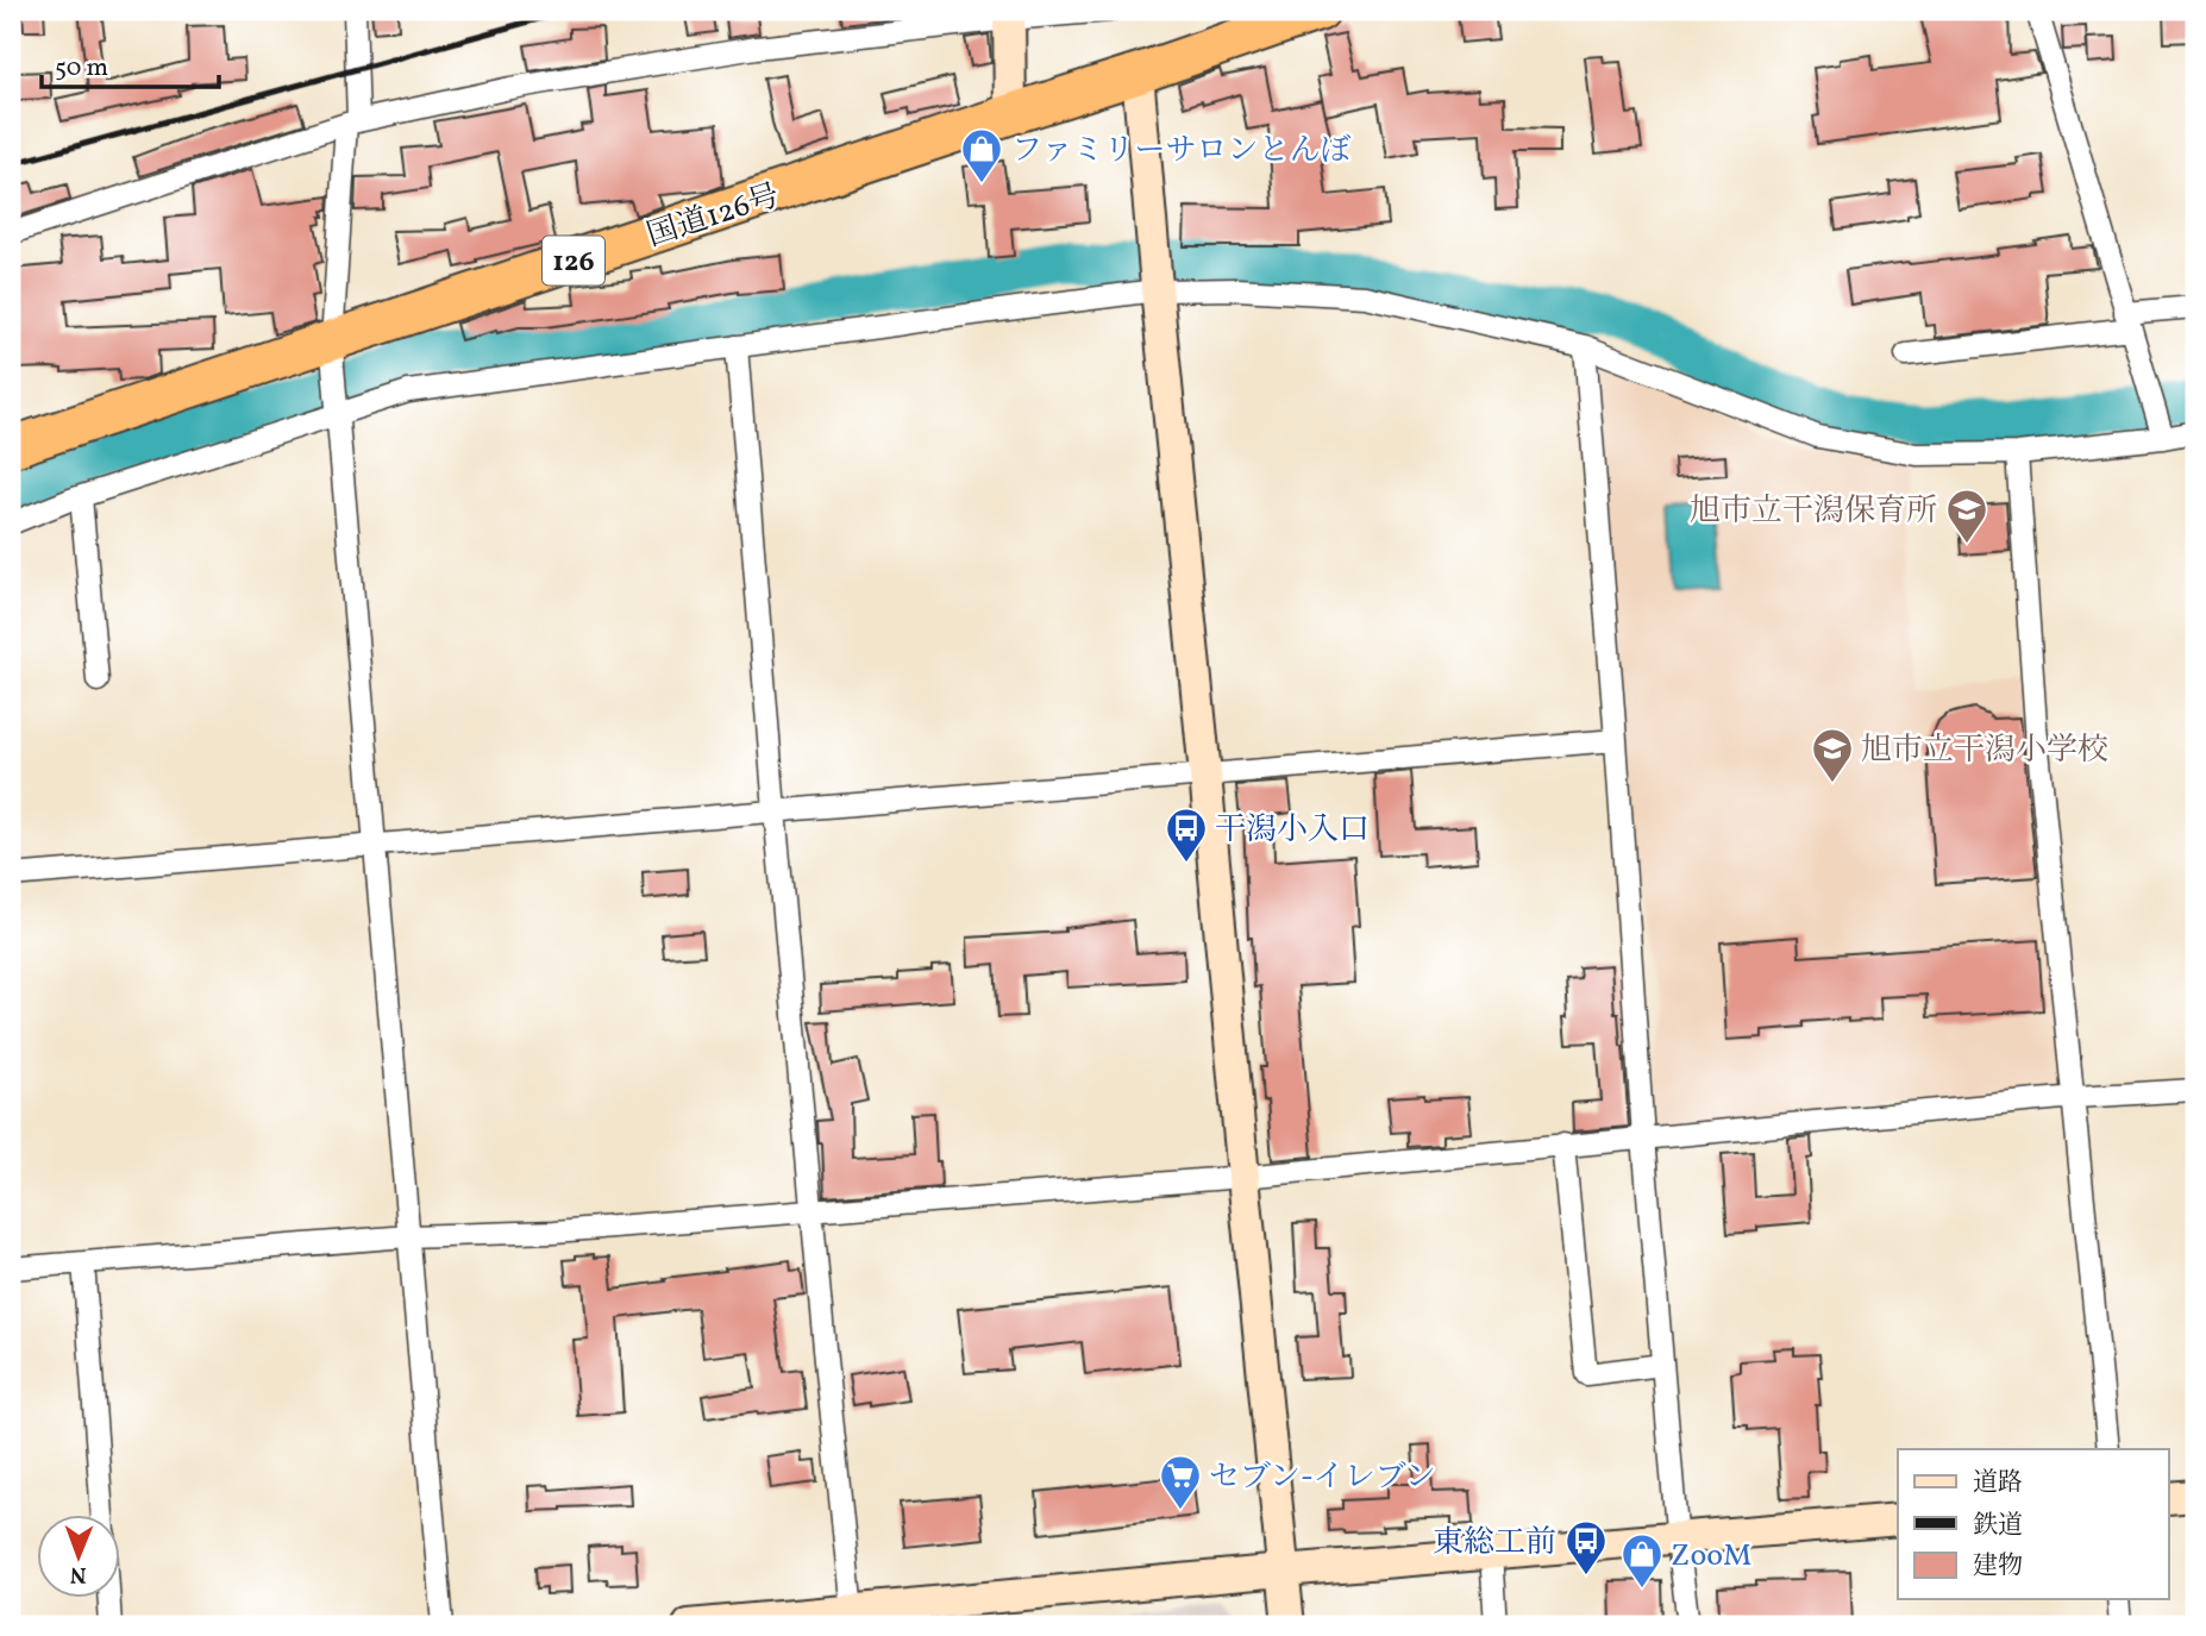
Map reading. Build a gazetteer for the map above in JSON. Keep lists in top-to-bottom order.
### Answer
{
  "streets": {
    "highway": ["国道126号", "126"]
  },
  "places": {
    "shop": ["ファミリーサロンとんぼ", "ZooM"],
    "school or university": ["旭市立干潟保育所", "旭市立干潟小学校"],
    "bus stop": ["干潟小入口", "東総工前"],
    "supermarket": ["セブン-イレブン"]
  },
  "legend": ["道路", "鉄道", "建物"],
  "scale_bar": "50 m",
  "north": "bottom"
}
